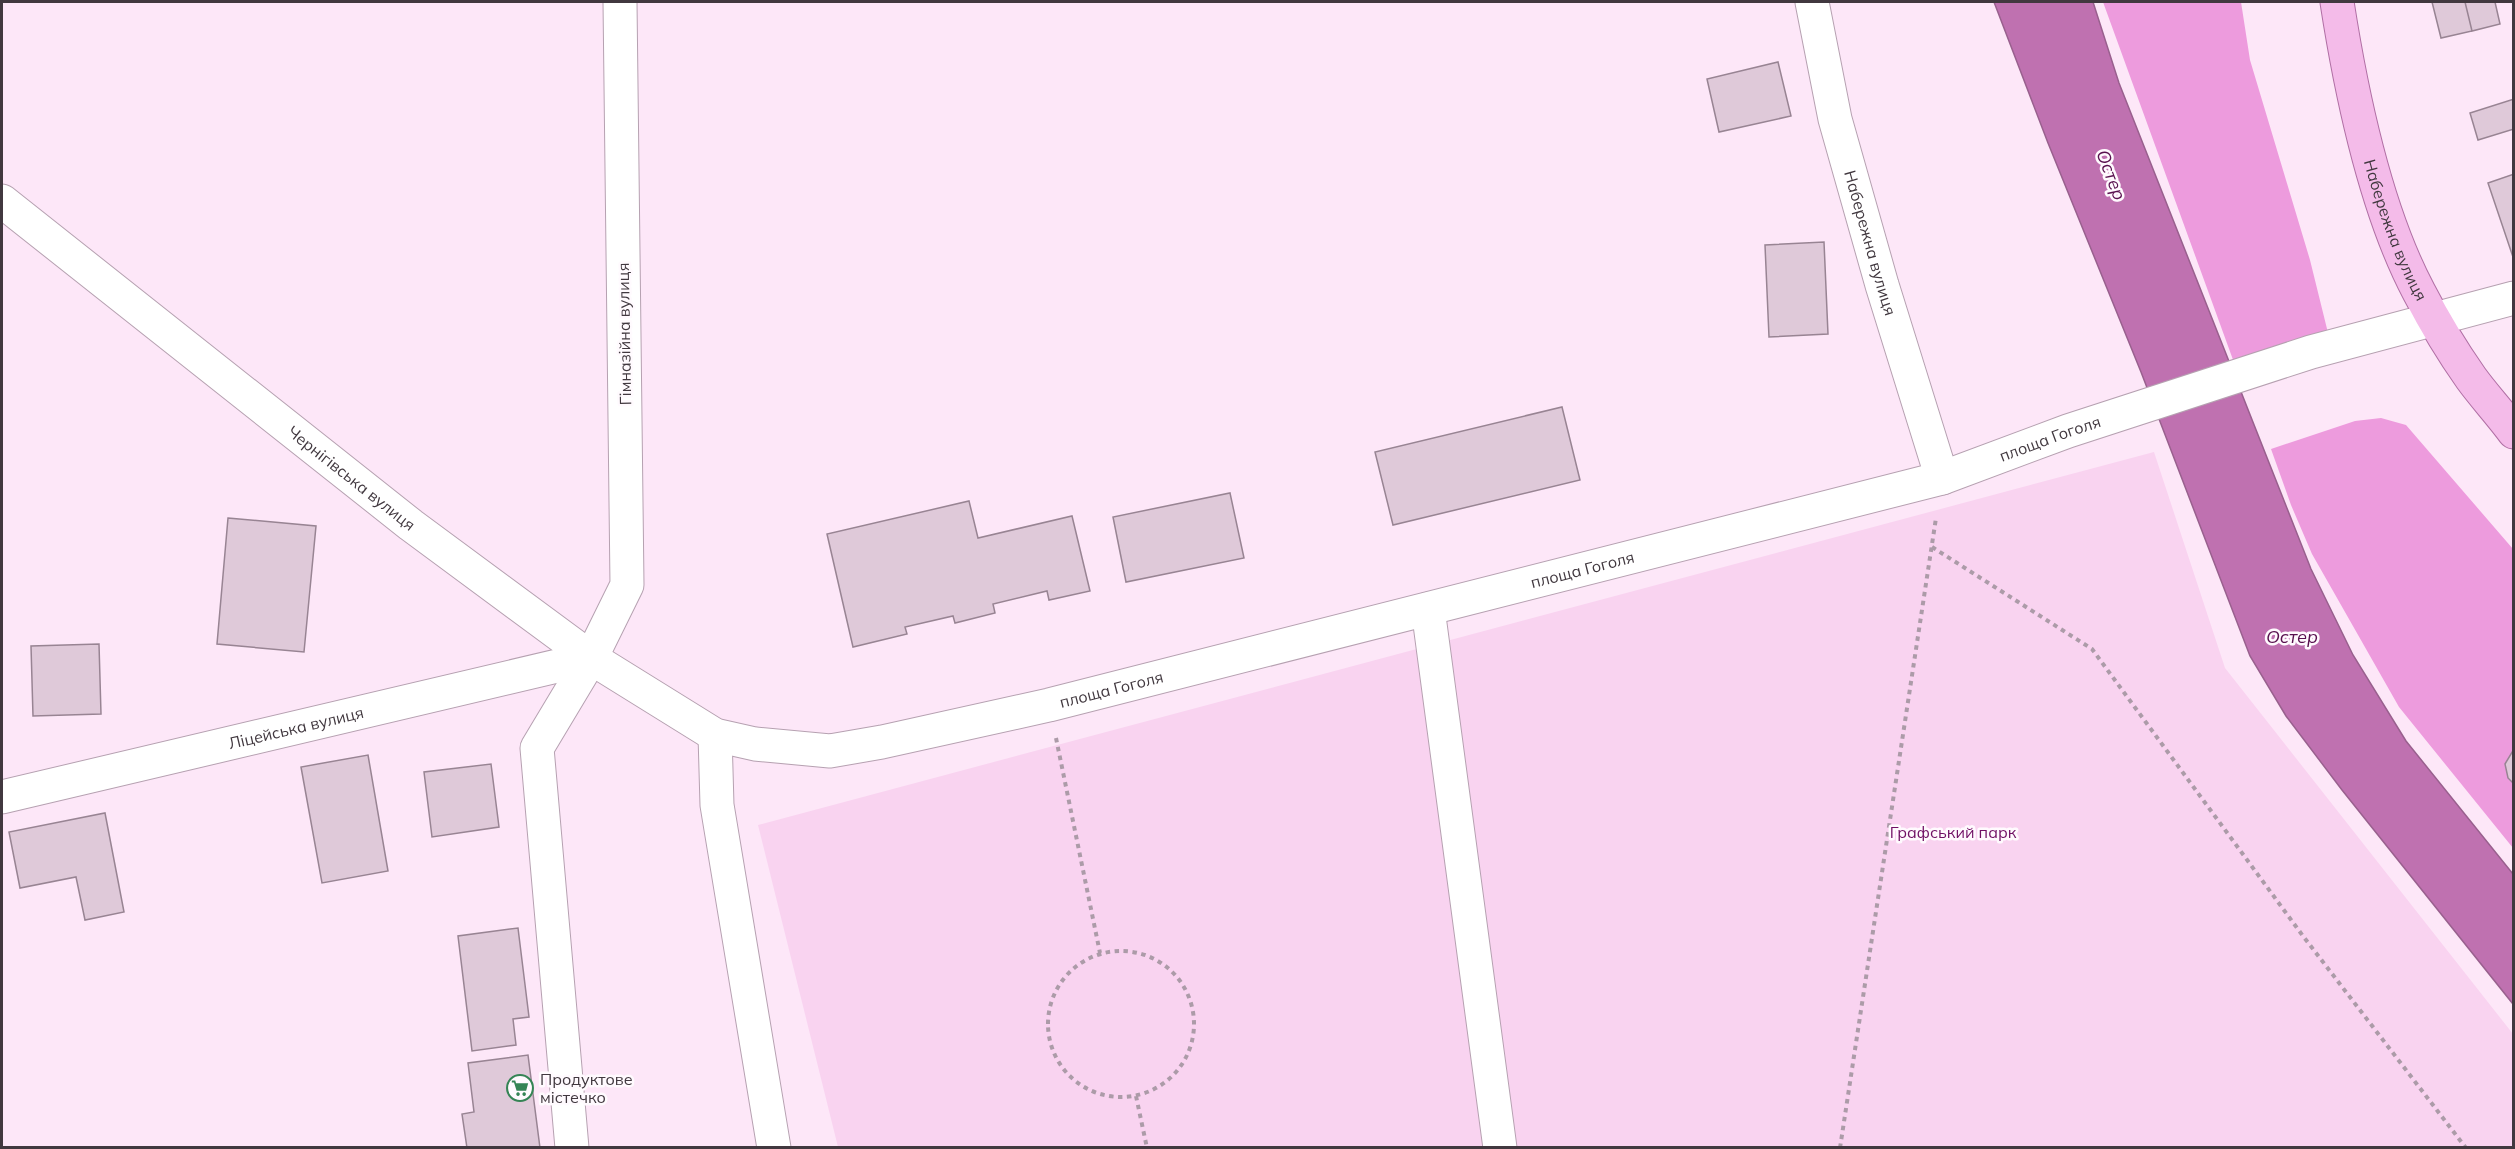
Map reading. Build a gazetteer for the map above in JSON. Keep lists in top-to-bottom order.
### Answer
{
  "streets": {
    "main road": ["Набережна вулиця"],
    "street": [
      "Гімназійна вулиця",
      "площа Гоголя",
      "Чернігівська вулиця",
      "Ліцейська вулиця"
    ]
  },
  "crossings": [
    ["Набережна вулиця", "площа Гоголя"],
    ["Гімназійна вулиця", "Чернігівська вулиця"],
    ["Гімназійна вулиця", "Ліцейська вулиця"],
    ["площа Гоголя", "Чернігівська вулиця"],
    ["Чернігівська вулиця", "Ліцейська вулиця"]
  ],
  "water": ["Остер"],
  "parks": ["Графський парк"],
  "places": {
    "supermarket": ["Продуктове містечко"]
  }
}
